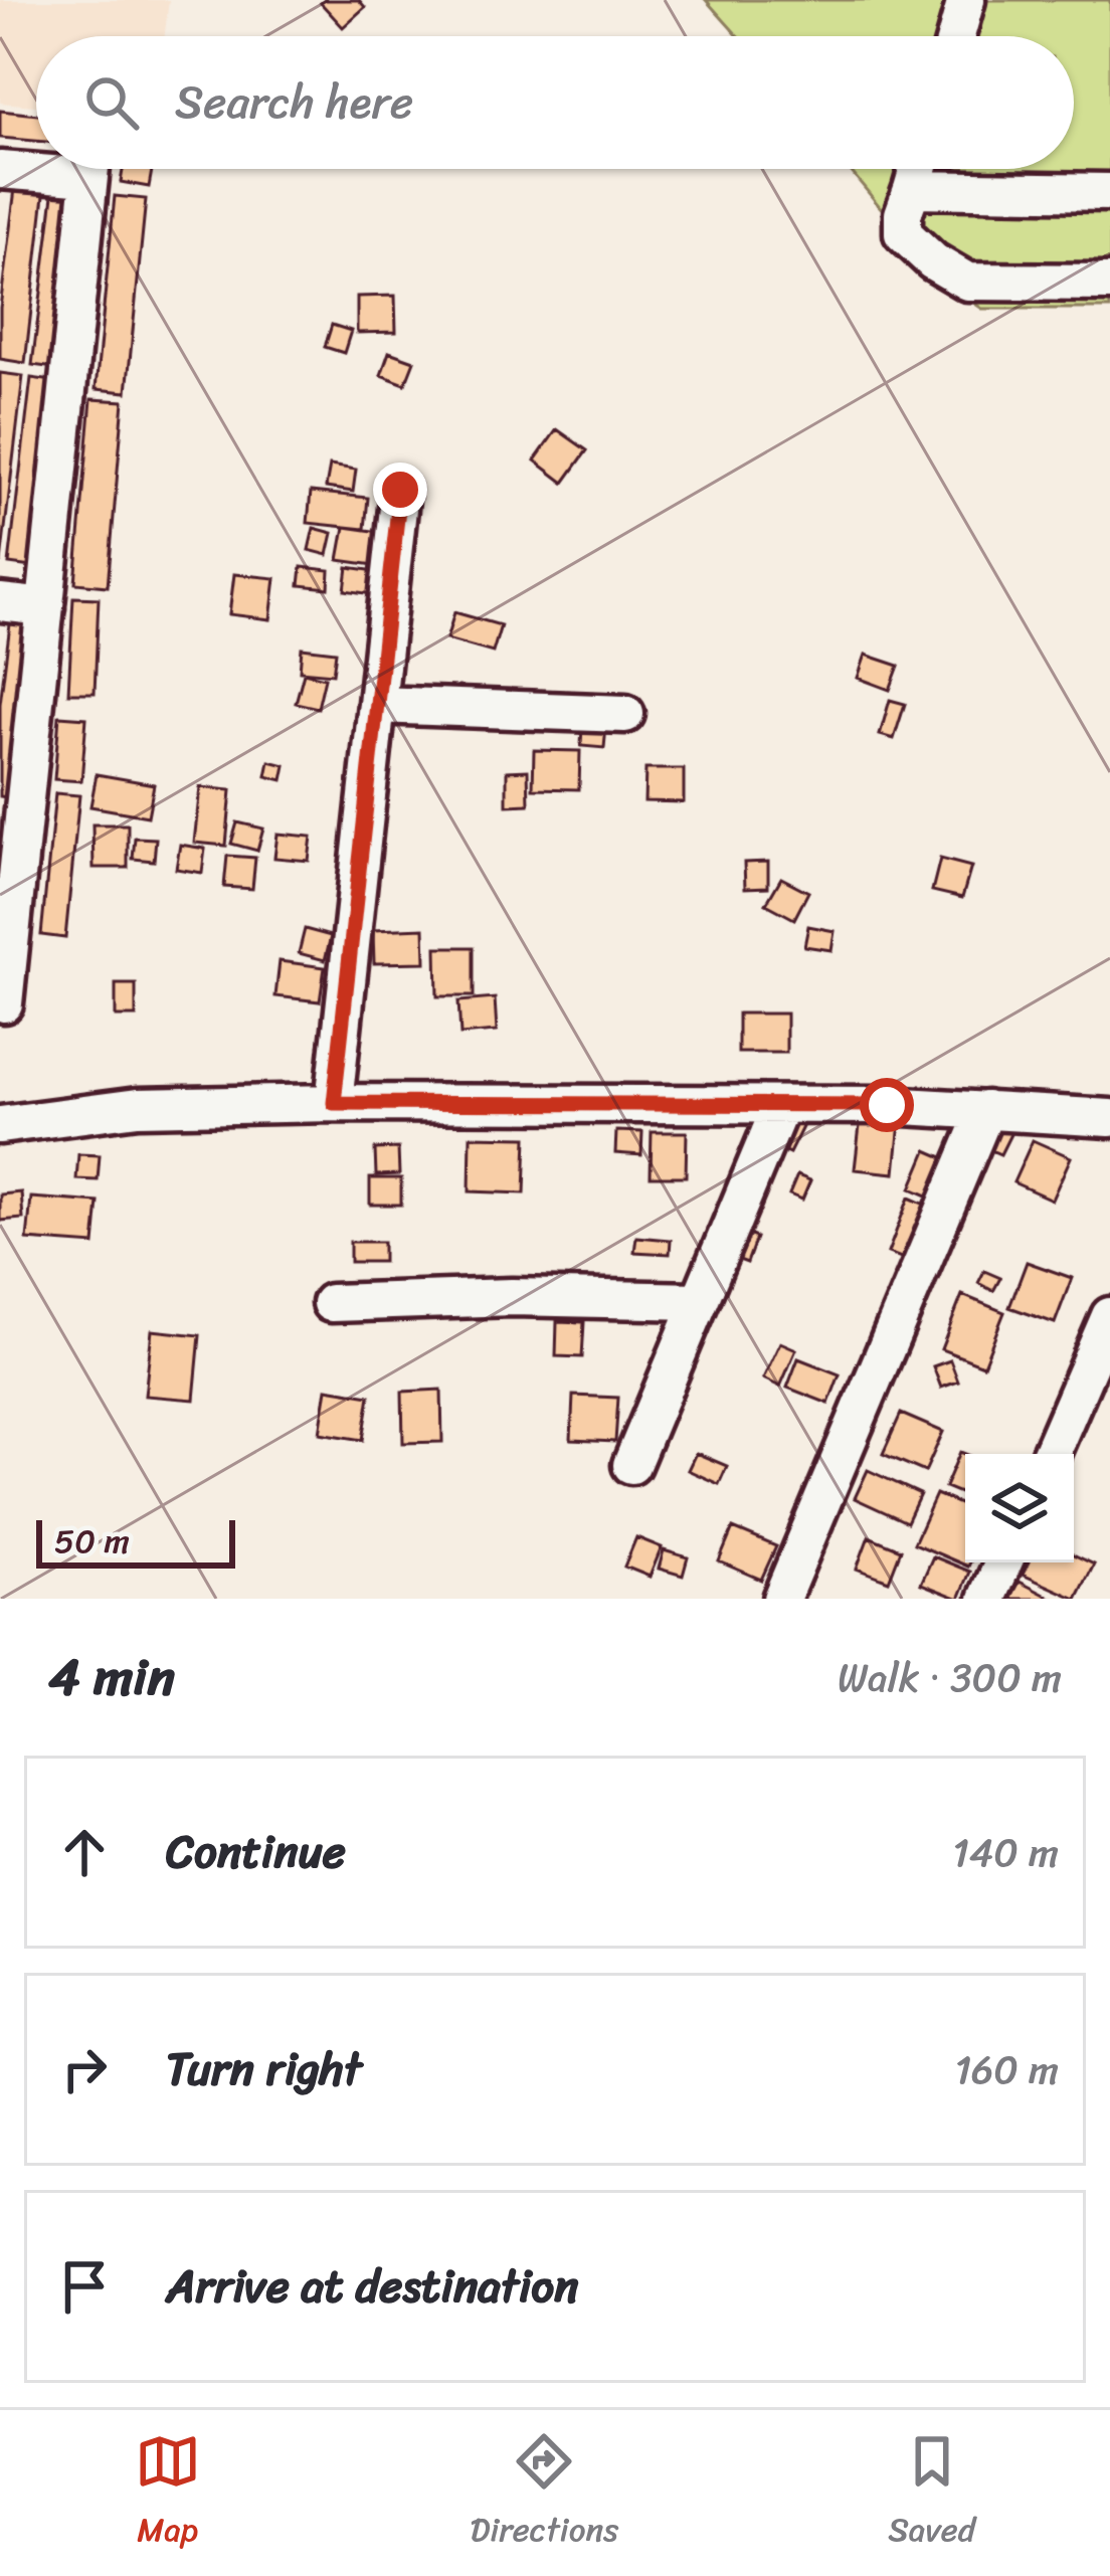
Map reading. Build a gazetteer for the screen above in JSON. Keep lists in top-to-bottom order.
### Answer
{
  "scale_bar": "50 m",
  "page": {
    "search": "Search here",
    "scale": "50 m",
    "heading": ["4 min", "Walk · 300 m"],
    "list": [
      ["Continue", "140 m"],
      ["Turn right", "160 m"],
      "Arrive at destination"
    ],
    "nav": ["Map", "Directions", "Saved"]
  }
}
